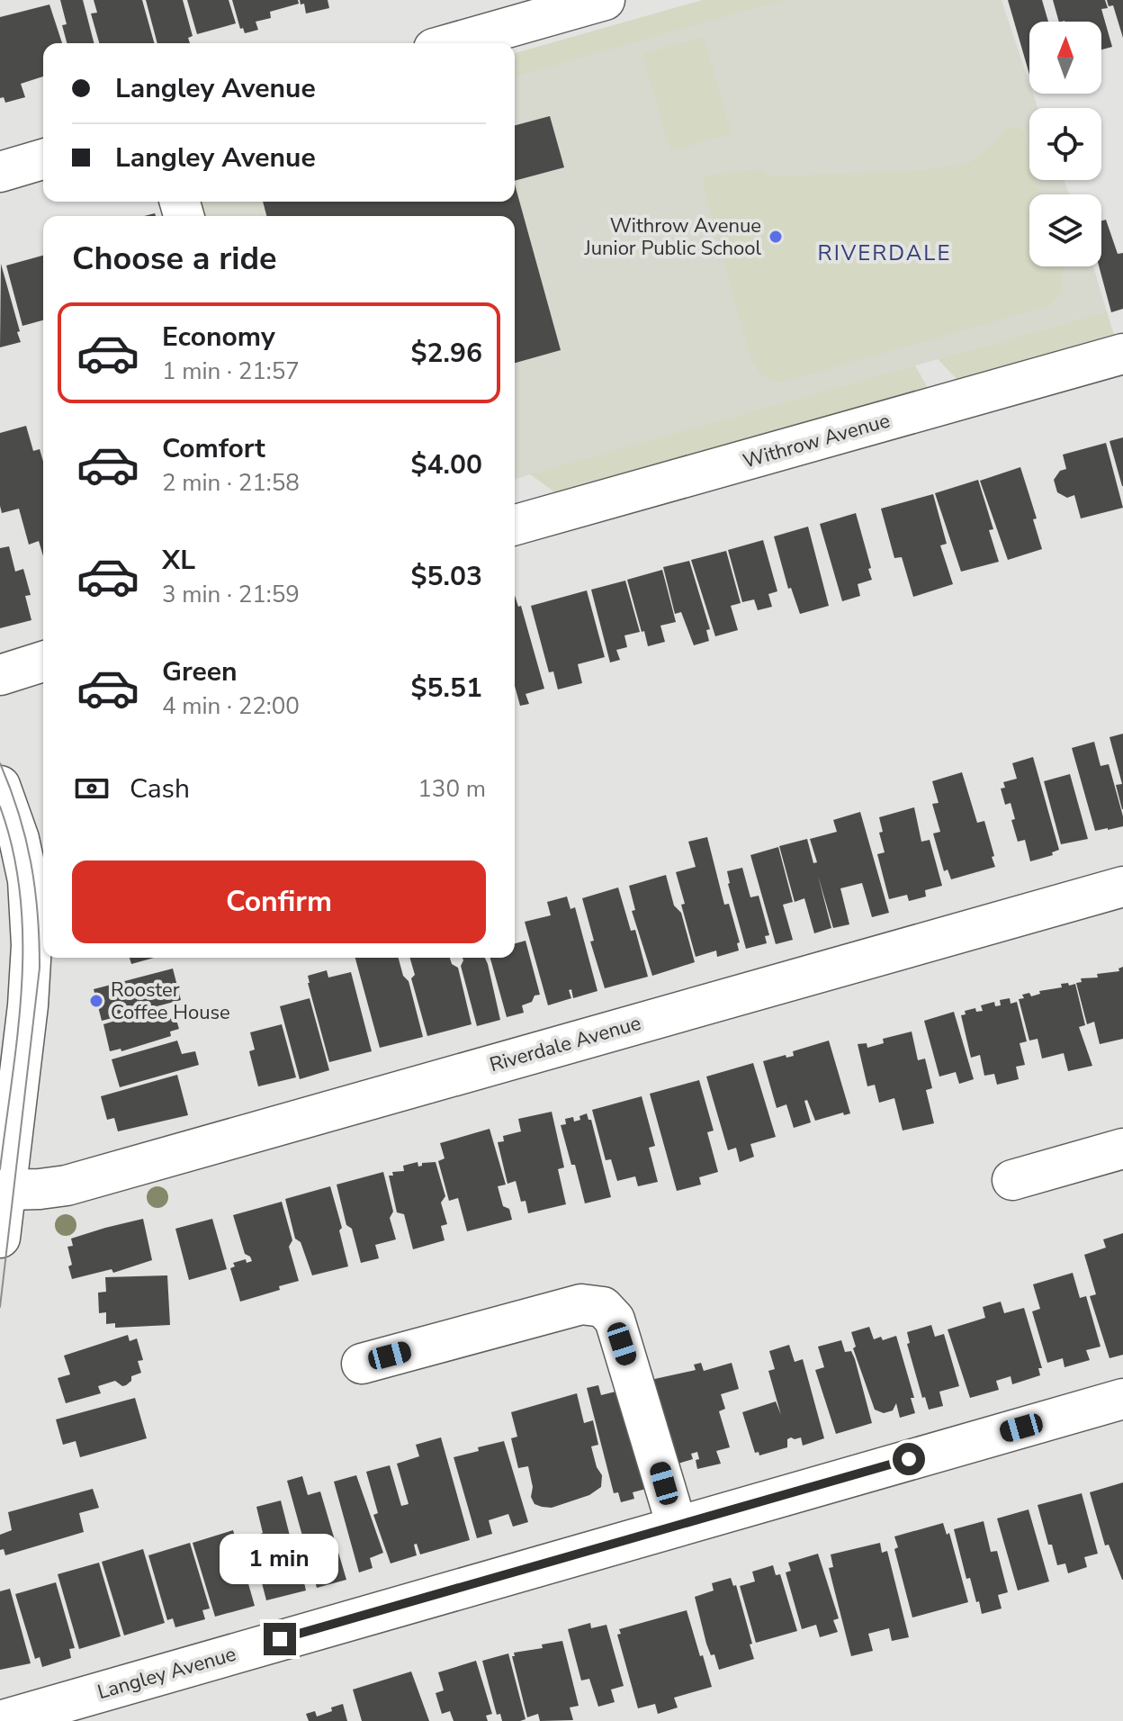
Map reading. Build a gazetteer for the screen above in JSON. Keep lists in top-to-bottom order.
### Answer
{
  "streets": {
    "street": ["Withrow Avenue", "Riverdale Avenue", "Langley Avenue"]
  },
  "districts": ["RIVERDALE"],
  "places": ["Withrow Avenue Junior Public School", "Rooster Coffee House"],
  "north": "top",
  "page": {
    "banner": ["Langley Avenue", "Langley Avenue"],
    "heading": "Choose a ride",
    "list": [
      {
        "name": "Economy",
        "note": "1 min · 21:57",
        "value": "$2.96"
      },
      {
        "name": "Comfort",
        "note": "2 min · 21:58",
        "value": "$4.00"
      },
      {
        "name": "XL",
        "note": "3 min · 21:59",
        "value": "$5.03"
      },
      {
        "name": "Green",
        "note": "4 min · 22:00",
        "value": "$5.51"
      }
    ],
    "pay": ["Cash", "130 m"],
    "buttons": "Confirm",
    "bubble": "1 min"
  }
}
